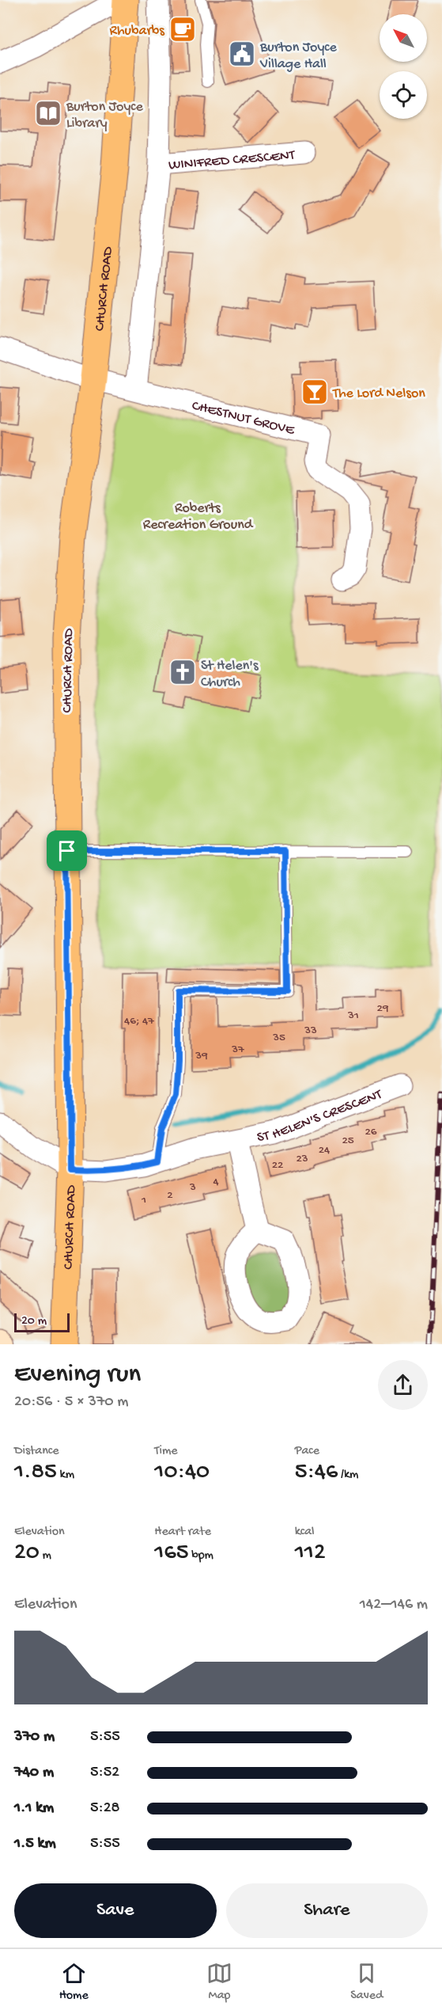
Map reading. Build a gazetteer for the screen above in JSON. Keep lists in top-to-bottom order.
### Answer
{
  "streets": {
    "main road": ["CHURCH ROAD"],
    "street": ["WINIFRED CRESCENT", "CHESTNUT GROVE", "ST HELEN'S CRESCENT"]
  },
  "crossings": [
    ["CHURCH ROAD", "CHESTNUT GROVE"],
    ["CHURCH ROAD", "ST HELEN'S CRESCENT"]
  ],
  "parks": ["Roberts Recreation Ground"],
  "places": {
    "cafe": ["Rhubarbs"],
    "public building": ["Burton Joyce Village Hall"],
    "library": ["Burton Joyce Library"],
    "bar": ["The Lord Nelson"],
    "church": ["St Helen's Church"]
  },
  "house_numbers": [
    "29",
    "31",
    "46; 47",
    "33",
    "35",
    "37",
    "39",
    "26",
    "25",
    "24",
    "23",
    "22",
    "4",
    "3",
    "2",
    "1"
  ],
  "scale_bar": "20 m",
  "north": "top left",
  "page": {
    "scale": "20 m",
    "heading": ["Evening run", "20:56 · 5 × 370 m"],
    "stats": [
      ["Distance", "1.85 km"],
      ["Time", "10:40"],
      ["Pace", "5:46 /km"],
      ["Elevation", "20 m"],
      ["Heart rate", "165 bpm"],
      ["kcal", "112"]
    ],
    "chart": ["Elevation", "142–146 m"],
    "list": [
      {
        "name": "370 m",
        "note": "5:55"
      },
      {
        "name": "740 m",
        "note": "5:52"
      },
      {
        "name": "1.1 km",
        "note": "5:28"
      },
      {
        "name": "1.5 km",
        "note": "5:55"
      }
    ],
    "buttons": ["Save", "Share"],
    "tabs": ["Home", "Map", "Saved"]
  }
}
